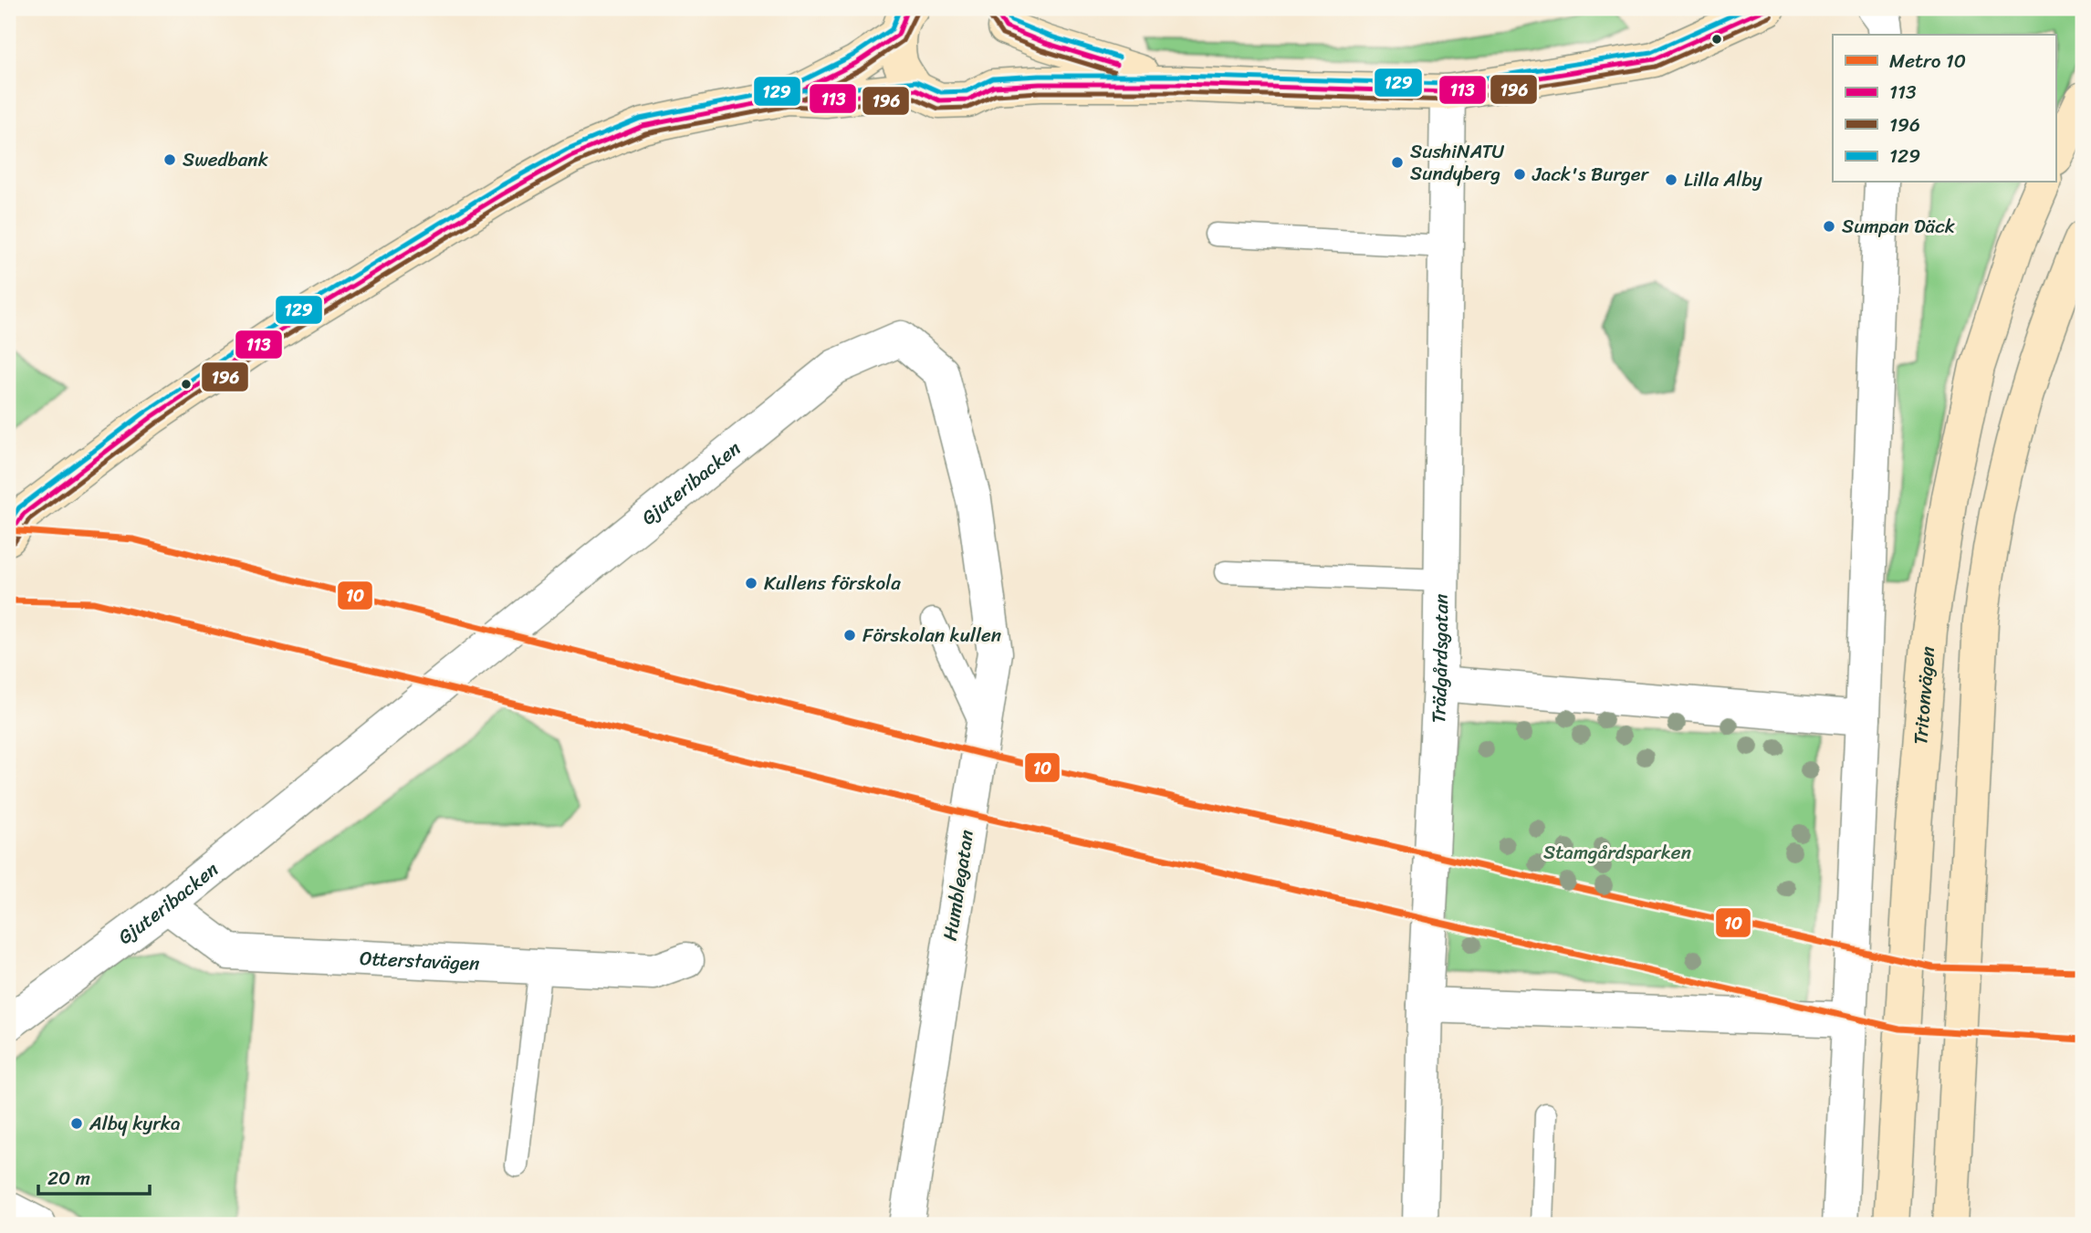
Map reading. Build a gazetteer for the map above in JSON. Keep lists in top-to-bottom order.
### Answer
{
  "streets": {
    "street": [
      "Gjuteribacken",
      "Trädgårdsgatan",
      "Tritonvägen",
      "Humblegatan",
      "Otterstavägen"
    ]
  },
  "crossings": [
    ["Gjuteribacken", "Humblegatan"],
    ["Gjuteribacken", "Otterstavägen"]
  ],
  "parks": ["Stamgårdsparken"],
  "places": [
    "Swedbank",
    "SushiNATU Sundyberg",
    "Jack's Burger",
    "Lilla Alby",
    "Sumpan Däck",
    "Kullens förskola",
    "Förskolan kullen",
    "Alby kyrka"
  ],
  "lines": [
    "transit line 113",
    "transit line 129",
    "transit line 196",
    "metro line 10"
  ],
  "legend": [
    "Metro 10",
    "113",
    "196",
    "129"
  ],
  "scale_bar": "20 m"
}
